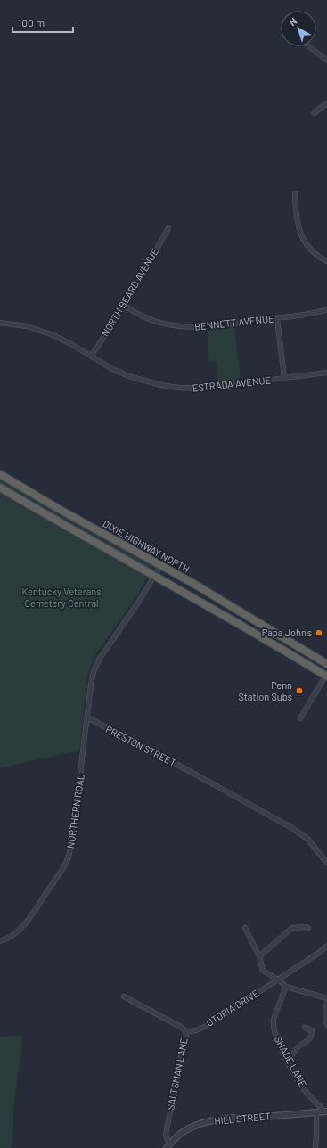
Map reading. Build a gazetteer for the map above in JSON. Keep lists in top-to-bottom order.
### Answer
{
  "streets": {
    "highway": ["DIXIE HIGHWAY NORTH"],
    "street": [
      "NORTH BEARD AVENUE",
      "BENNETT AVENUE",
      "ESTRADA AVENUE",
      "PRESTON STREET",
      "NORTHERN ROAD",
      "UTOPIA DRIVE",
      "SHADE LANE",
      "SALTSMAN LANE",
      "HILL STREET"
    ]
  },
  "crossings": [
    ["NORTH BEARD AVENUE", "BENNETT AVENUE"],
    ["NORTH BEARD AVENUE", "ESTRADA AVENUE"],
    ["PRESTON STREET", "NORTHERN ROAD"],
    ["UTOPIA DRIVE", "SALTSMAN LANE"],
    ["SHADE LANE", "HILL STREET"],
    ["SALTSMAN LANE", "HILL STREET"]
  ],
  "parks": ["Kentucky Veterans Cemetery Central"],
  "places": ["Papa John's", "Penn Station Subs"],
  "scale_bar": "100 m",
  "north": "top left"
}
